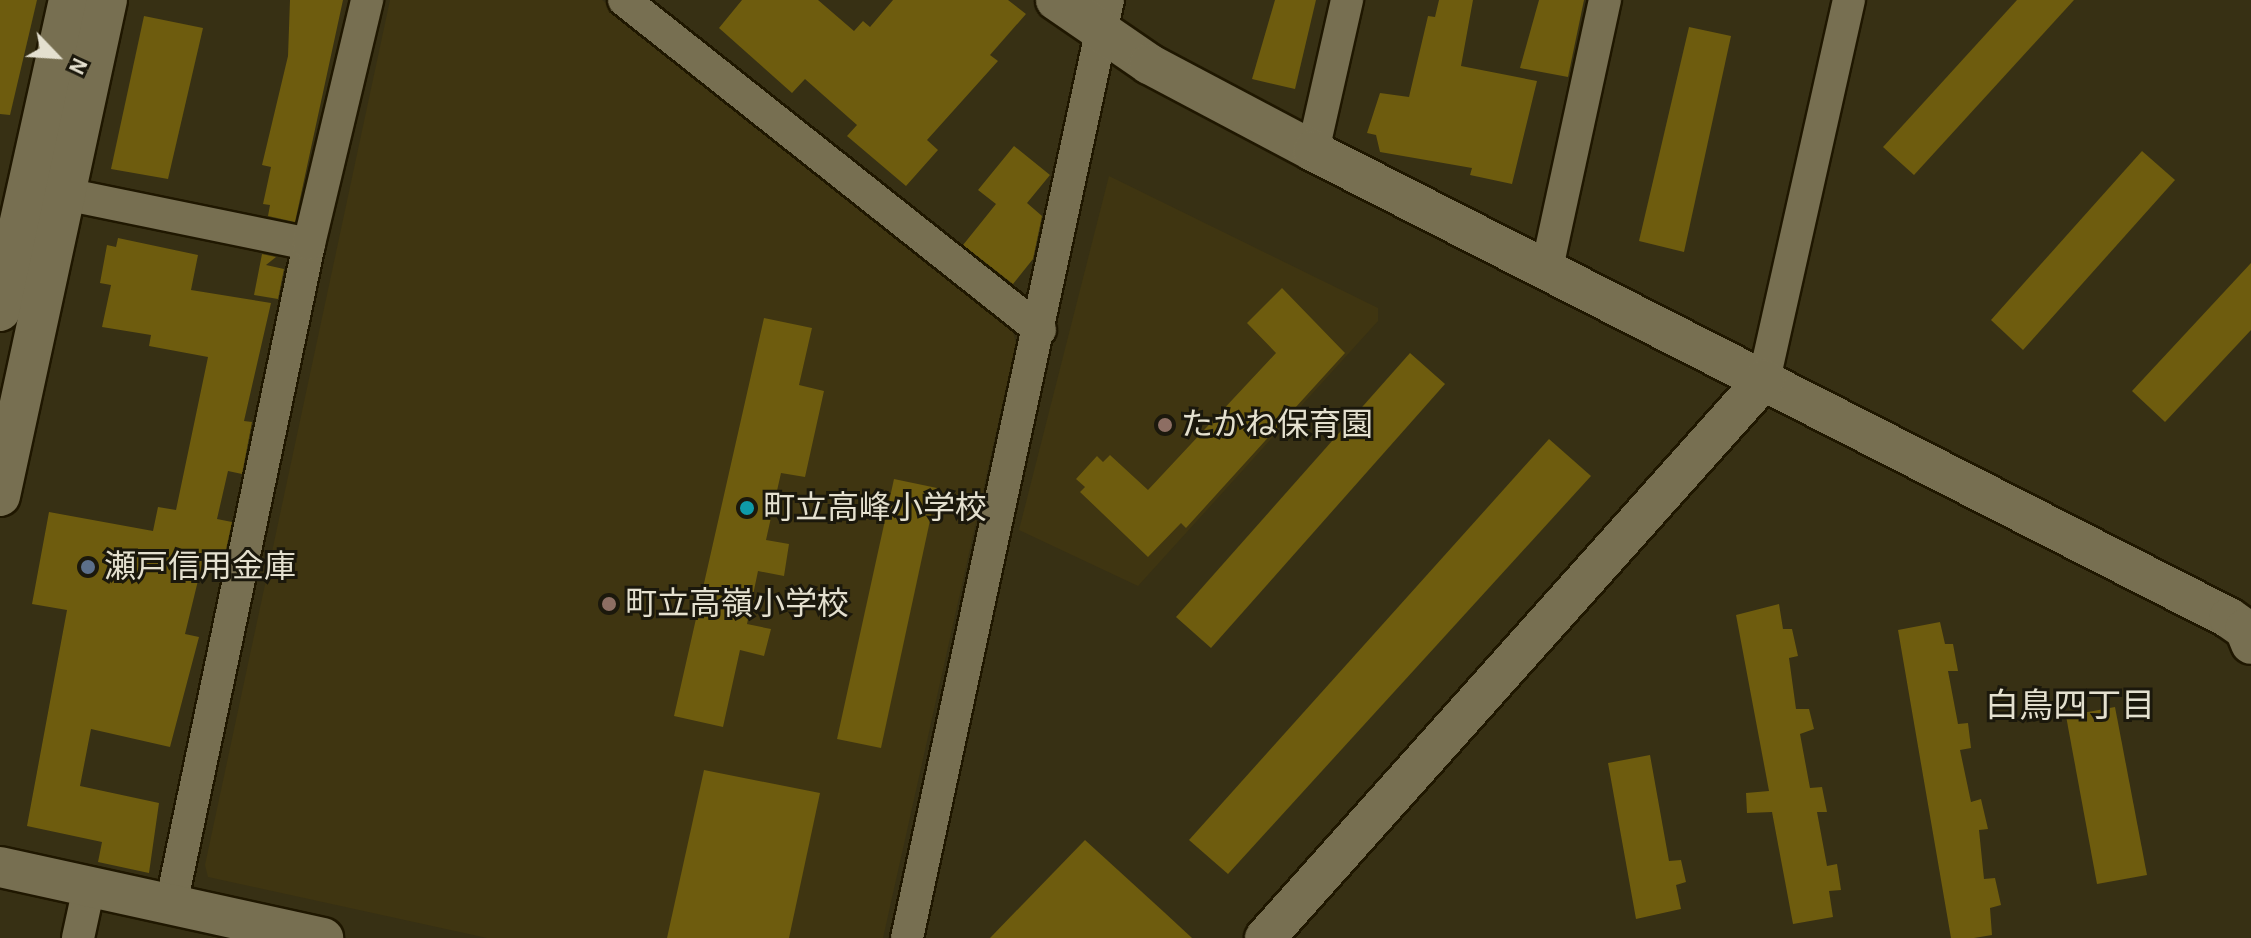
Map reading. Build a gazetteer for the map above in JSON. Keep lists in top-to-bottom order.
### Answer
{
  "districts": ["白鳥四丁目"],
  "places": [
    "たかね保育園",
    "町立高峰小学校",
    "瀬戸信用金庫",
    "町立高嶺小学校"
  ],
  "north": "bottom right"
}
